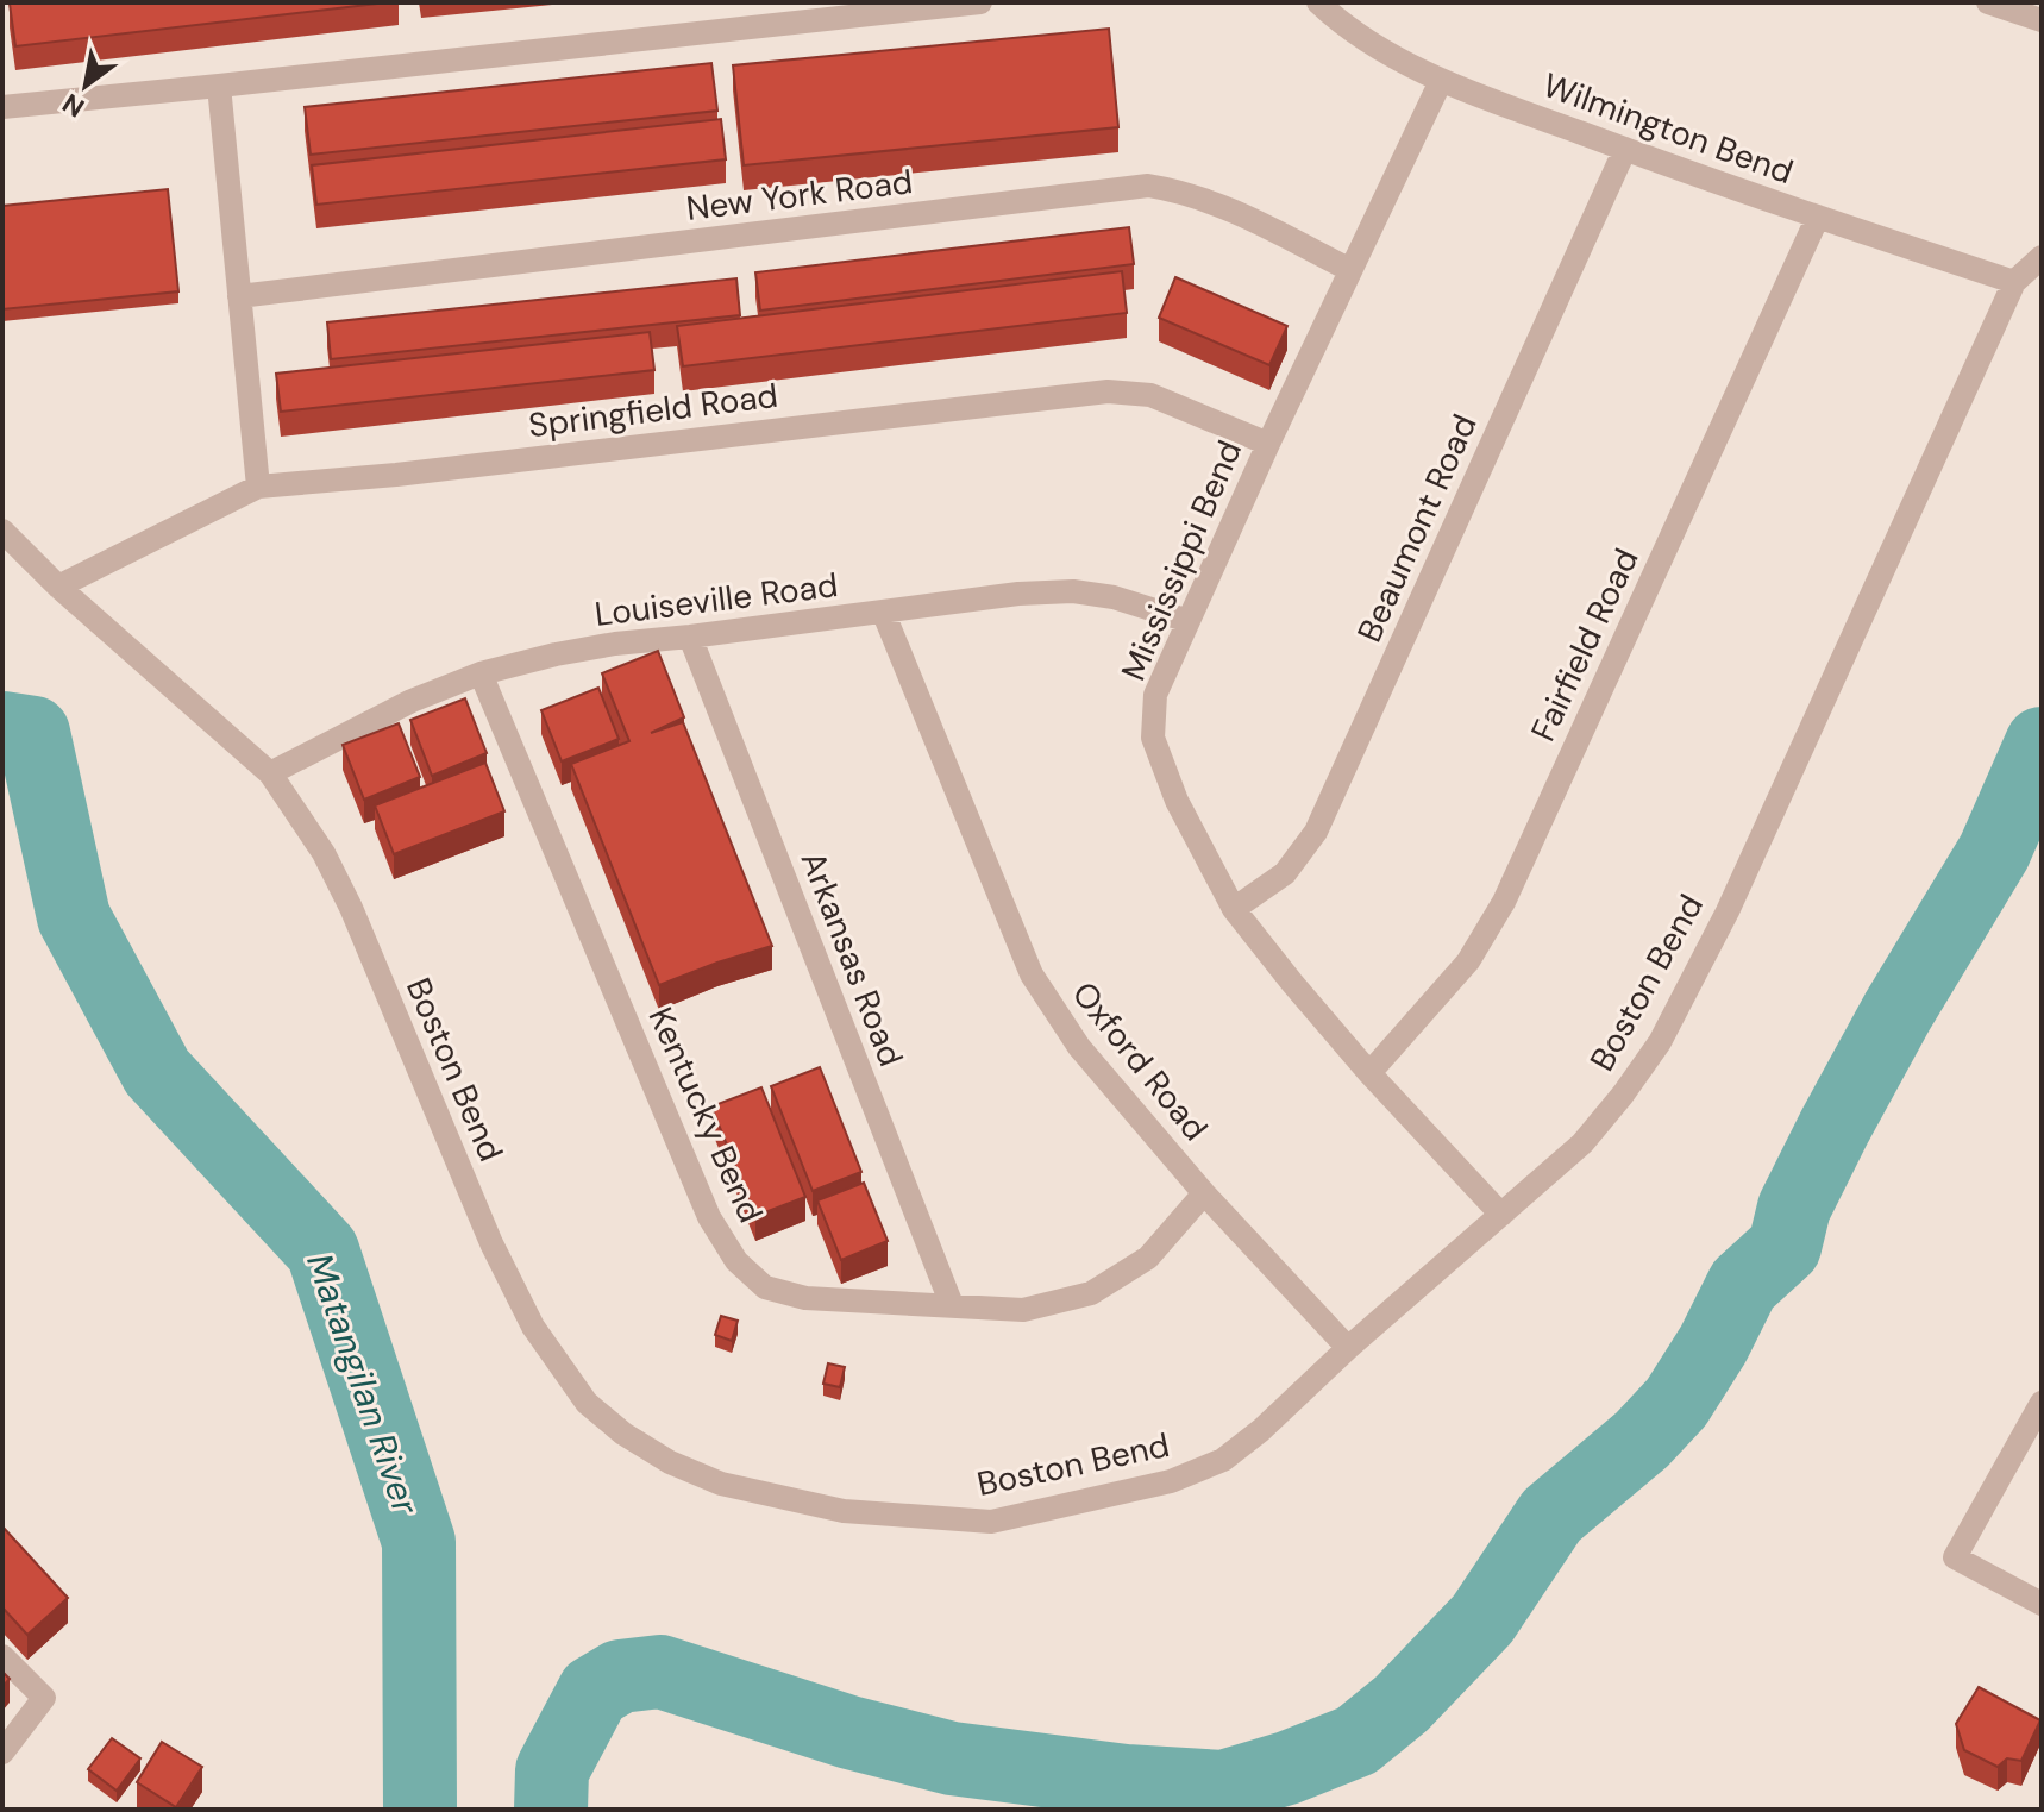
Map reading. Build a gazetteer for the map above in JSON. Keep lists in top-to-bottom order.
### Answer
{
  "streets": {
    "street": [
      "Wilmington Bend",
      "New York Road",
      "Springfield Road",
      "Beaumont Road",
      "Mississippi Bend",
      "Louiseville Road",
      "Fairfield Road",
      "Arkansas Road",
      "Boston Bend",
      "Oxford Road",
      "Kentucky Bend"
    ]
  },
  "crossings": [
    ["Wilmington Bend", "Beaumont Road"],
    ["Wilmington Bend", "Mississippi Bend"],
    ["Wilmington Bend", "Fairfield Road"],
    ["Wilmington Bend", "Boston Bend"],
    ["New York Road", "Mississippi Bend"],
    ["Springfield Road", "Mississippi Bend"],
    ["Springfield Road", "Boston Bend"],
    ["Beaumont Road", "Mississippi Bend"],
    ["Mississippi Bend", "Louiseville Road"],
    ["Mississippi Bend", "Fairfield Road"],
    ["Mississippi Bend", "Boston Bend"],
    ["Louiseville Road", "Arkansas Road"],
    ["Louiseville Road", "Boston Bend"],
    ["Louiseville Road", "Oxford Road"],
    ["Louiseville Road", "Kentucky Bend"],
    ["Arkansas Road", "Kentucky Bend"],
    ["Boston Bend", "Oxford Road"],
    ["Oxford Road", "Kentucky Bend"]
  ],
  "water": ["Matangilan River"],
  "north": "bottom left"
}
